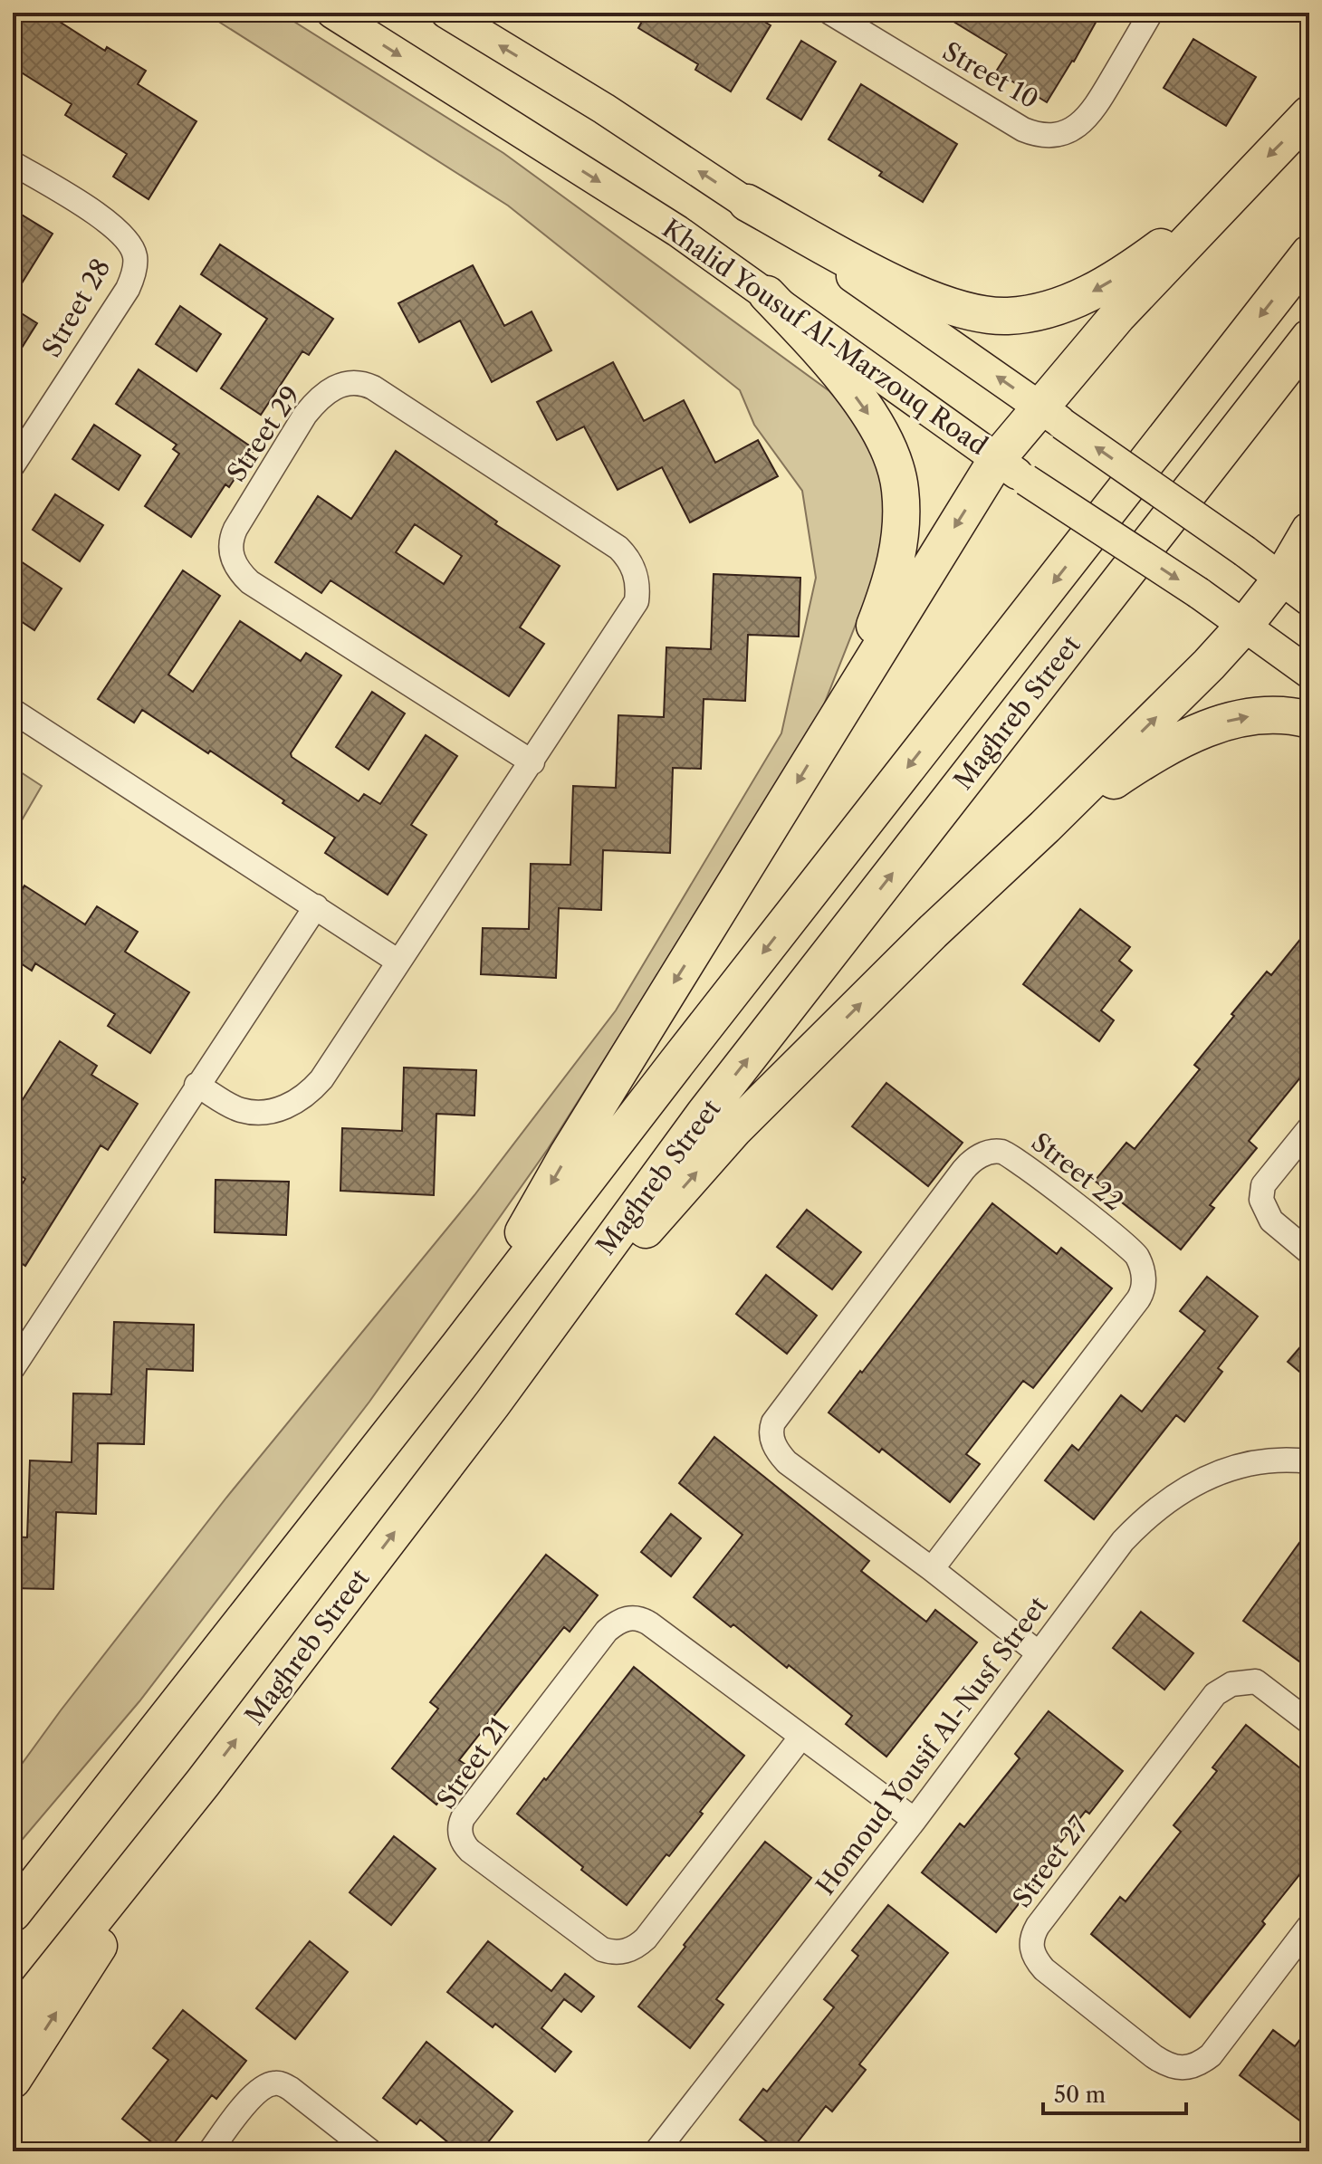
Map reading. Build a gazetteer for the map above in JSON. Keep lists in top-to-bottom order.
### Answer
{
  "streets": {
    "highway": ["Maghreb Street"],
    "main road": ["Khalid Yousuf Al-Marzouq Road"],
    "street": [
      "Street 10",
      "Street 28",
      "Street 29",
      "Street 22",
      "Homoud Yousif Al-Nusf Street",
      "Street 21",
      "Street 27"
    ]
  },
  "crossings": [
    ["Street 22", "Homoud Yousif Al-Nusf Street"],
    ["Homoud Yousif Al-Nusf Street", "Street 21"]
  ],
  "scale_bar": "50 m"
}
